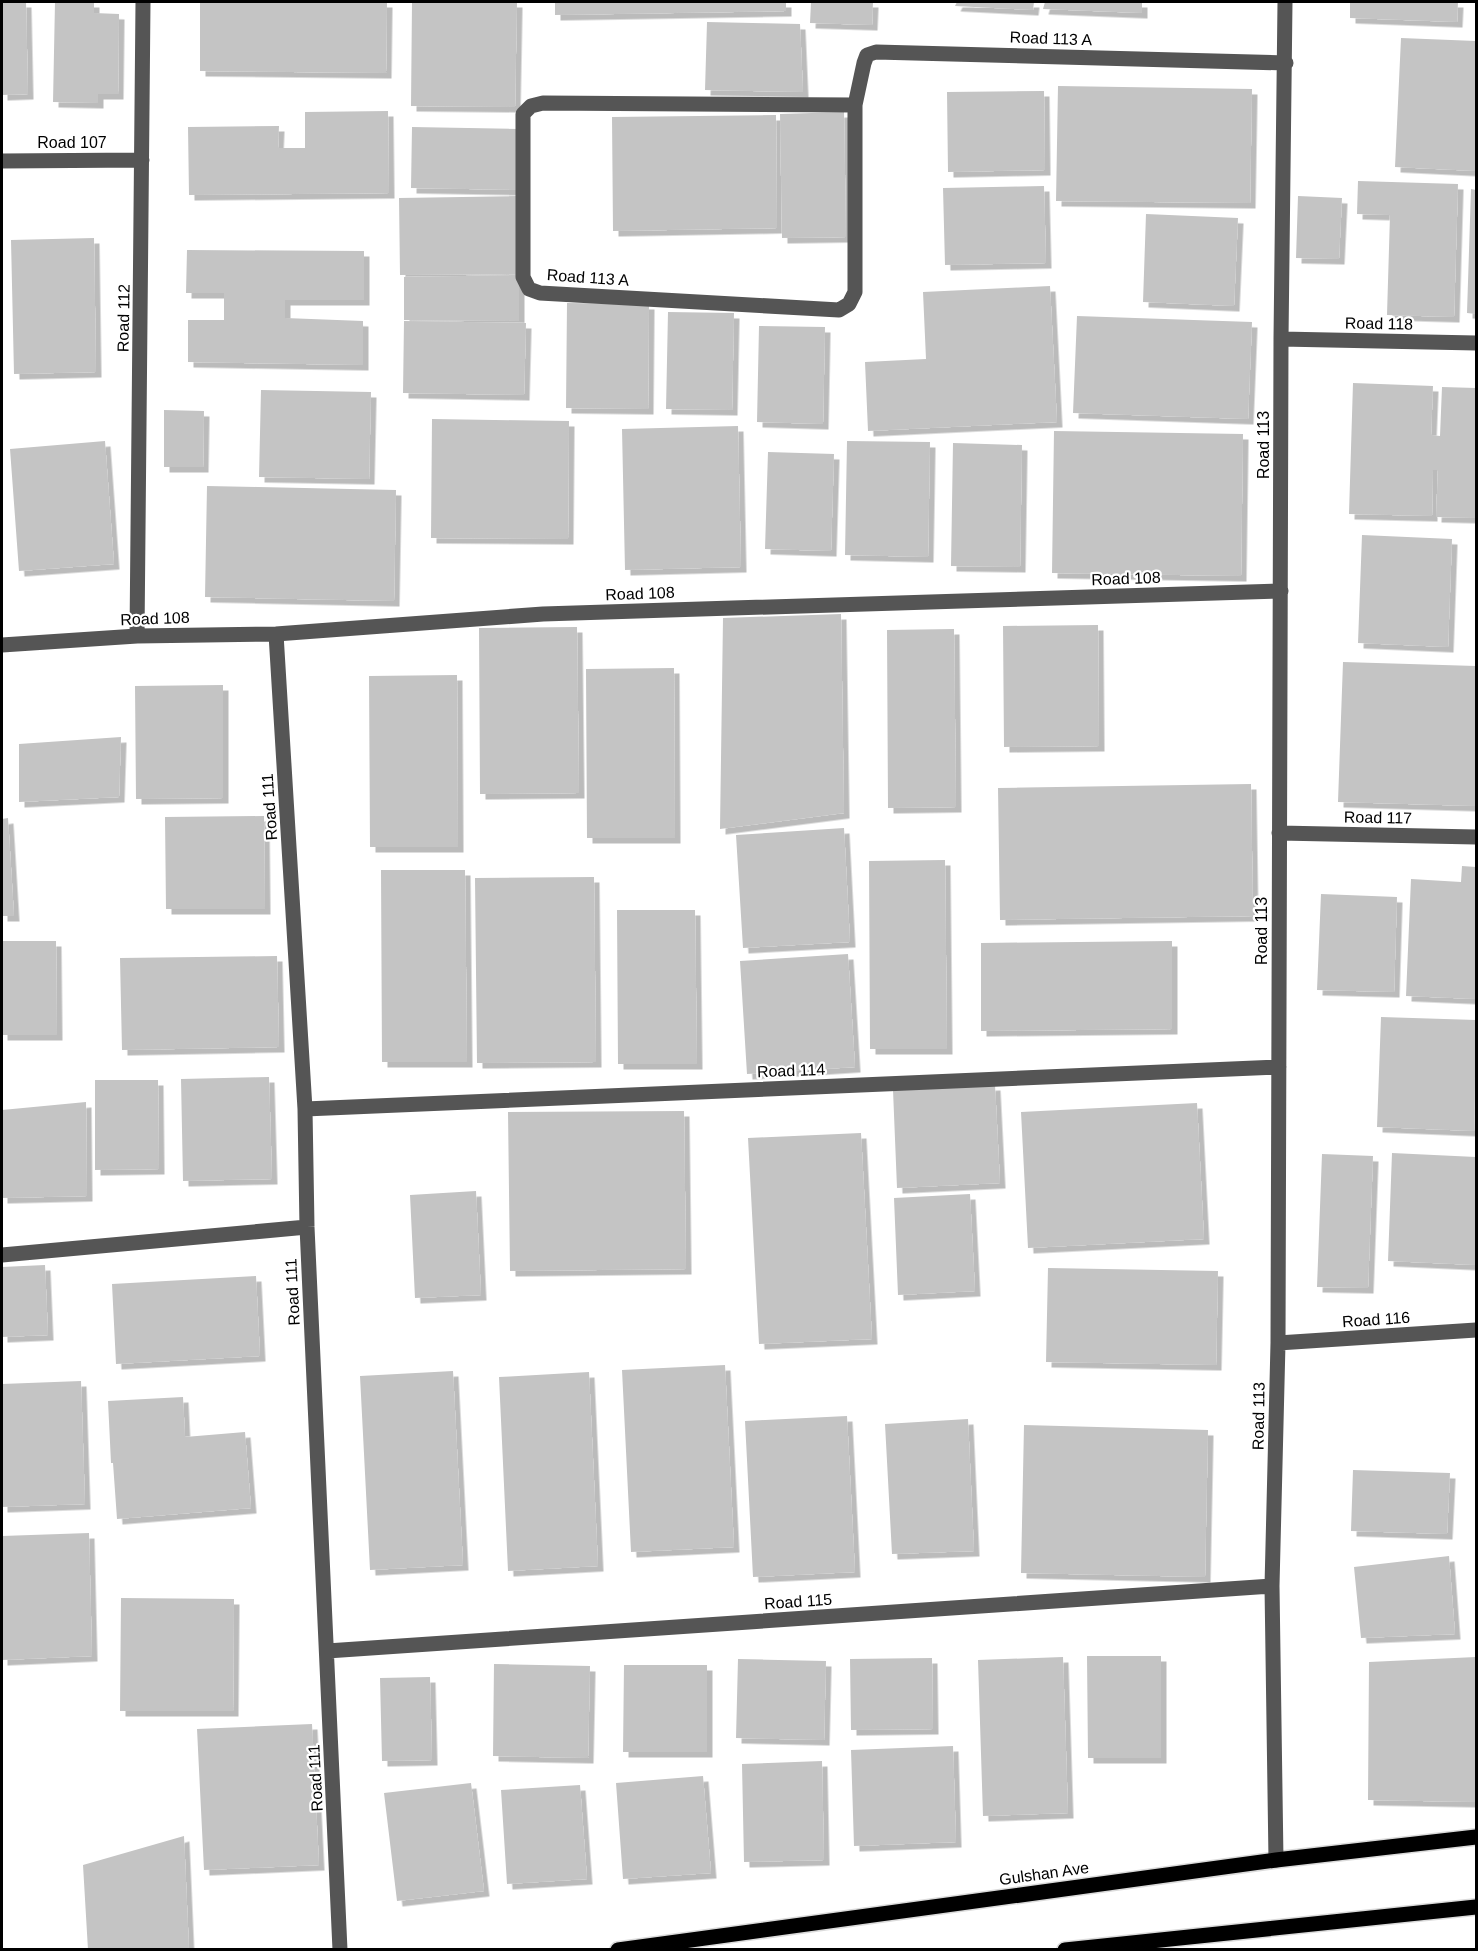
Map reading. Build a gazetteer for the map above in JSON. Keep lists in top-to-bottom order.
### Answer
{
  "streets": {
    "main road": ["Gulshan Ave"],
    "street": [
      "Road 113 A",
      "Road 107",
      "Road 112",
      "Road 118",
      "Road 113",
      "Road 108",
      "Road 111",
      "Road 117",
      "Road 114",
      "Road 116",
      "Road 115"
    ]
  },
  "crossings": [
    ["Road 113 A", "Road 113"],
    ["Road 107", "Road 112"],
    ["Road 112", "Road 108"],
    ["Road 118", "Road 113"],
    ["Road 113", "Road 108"],
    ["Road 113", "Road 117"],
    ["Road 113", "Road 114"],
    ["Road 113", "Road 116"],
    ["Road 113", "Road 115"],
    ["Road 113", "Gulshan Ave"],
    ["Road 108", "Road 111"],
    ["Road 111", "Road 114"],
    ["Road 111", "Road 115"]
  ]
}
